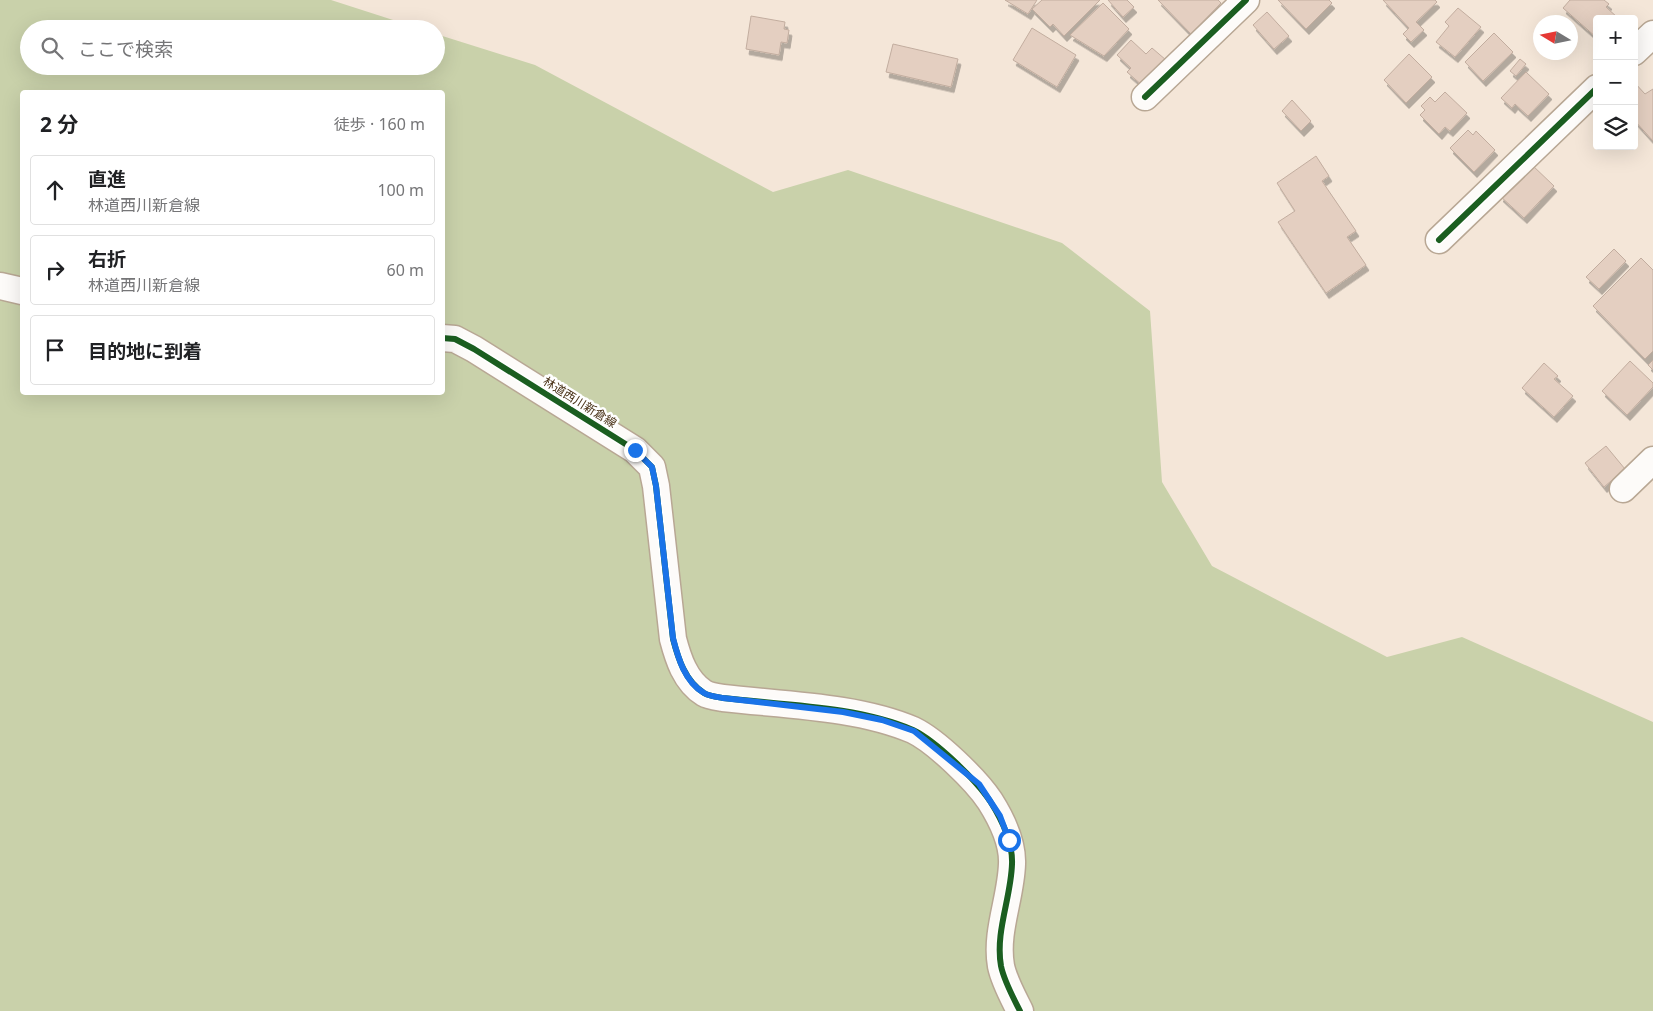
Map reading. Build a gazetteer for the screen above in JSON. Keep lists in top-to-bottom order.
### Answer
{
  "streets": {
    "street": ["林道西川新倉線"]
  },
  "north": "left",
  "page": {
    "map_buttons": ["+", "−"],
    "search": "ここで検索",
    "heading": ["2 分", "徒歩 · 160 m"],
    "list": [
      ["直進", "林道西川新倉線", "100 m"],
      ["右折", "林道西川新倉線", "60 m"],
      "目的地に到着"
    ]
  }
}
